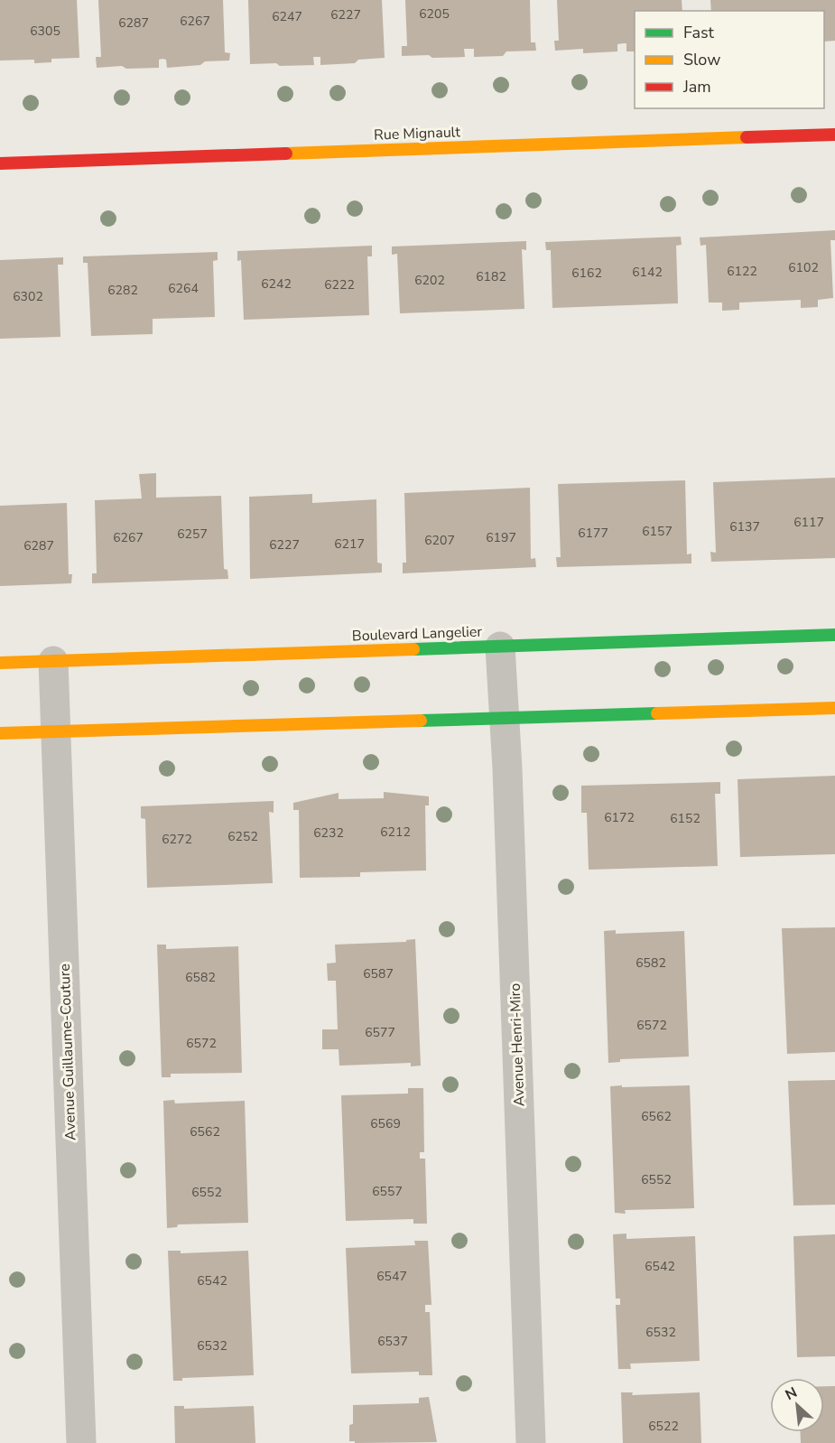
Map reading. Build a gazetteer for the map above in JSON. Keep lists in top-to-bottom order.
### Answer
{
  "streets": {
    "main road": ["Rue Mignault", "Boulevard Langelier"],
    "street": ["Avenue Henri-Miro", "Avenue Guillaume-Couture"]
  },
  "crossings": [
    ["Boulevard Langelier", "Avenue Henri-Miro"],
    ["Boulevard Langelier", "Avenue Guillaume-Couture"]
  ],
  "house_numbers": [
    "6205",
    "6227",
    "6247",
    "6267",
    "6287",
    "6305",
    "6102",
    "6122",
    "6142",
    "6162",
    "6182",
    "6202",
    "6242",
    "6222",
    "6264",
    "6282",
    "6302",
    "6117",
    "6137",
    "6157",
    "6177",
    "6257",
    "6267",
    "6197",
    "6207",
    "6217",
    "6227",
    "6287",
    "6172",
    "6152",
    "6212",
    "6232",
    "6252",
    "6272",
    "6582",
    "6587",
    "6582",
    "6572",
    "6577",
    "6572",
    "6562",
    "6569",
    "6562",
    "6552",
    "6557",
    "6552",
    "6542",
    "6547",
    "6542",
    "6532",
    "6537",
    "6532",
    "6522"
  ],
  "legend": ["Fast", "Slow", "Jam"],
  "north": "top left"
}
